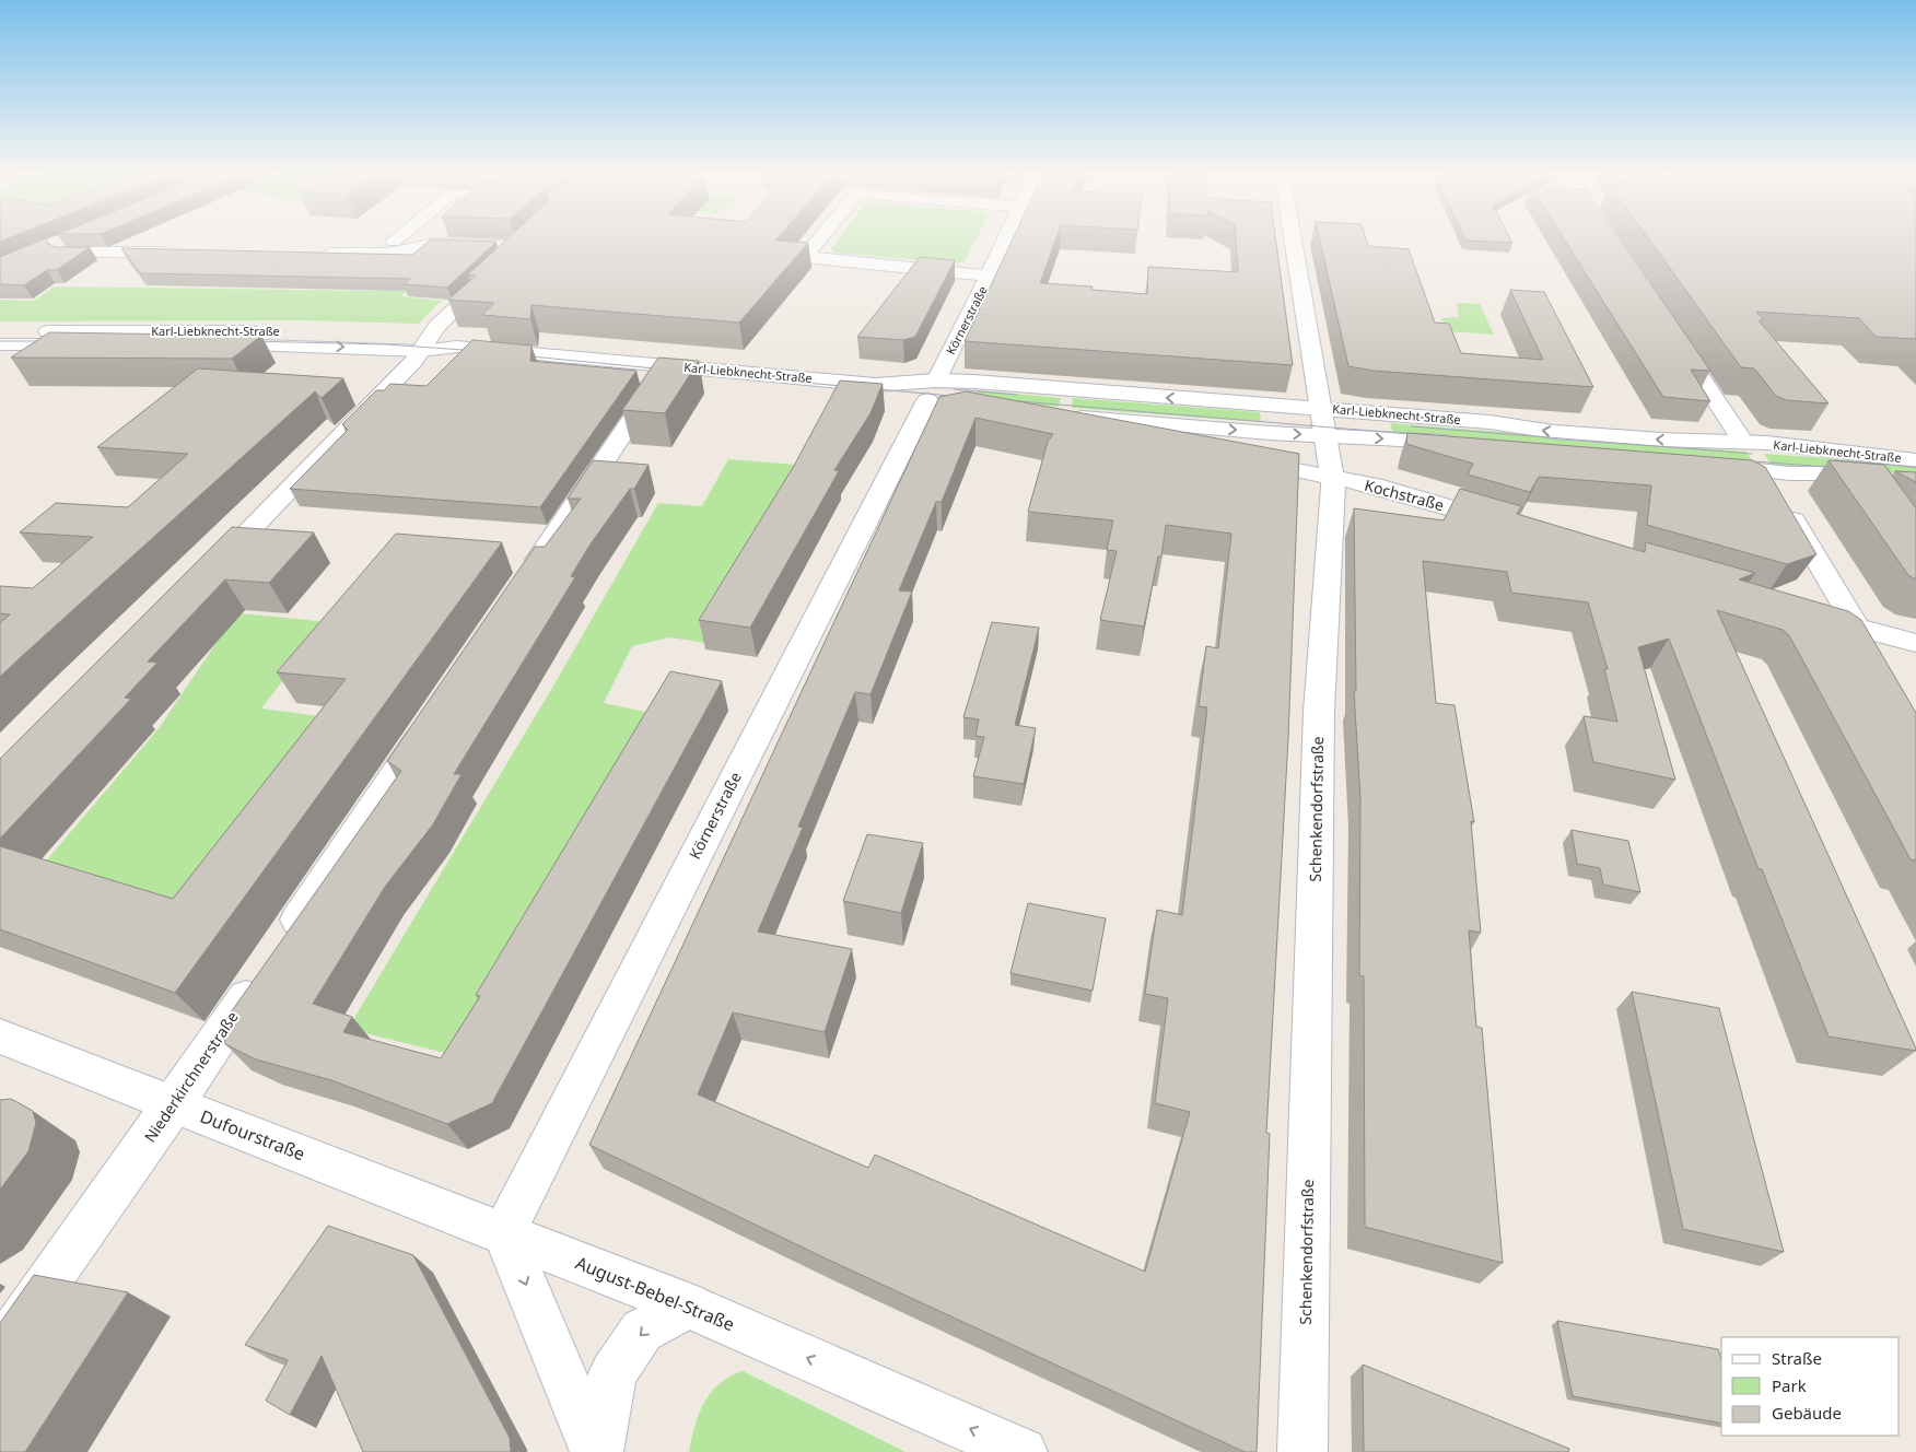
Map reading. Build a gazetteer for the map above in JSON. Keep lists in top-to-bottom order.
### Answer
{
  "streets": {
    "street": [
      "Körnerstraße",
      "Karl-Liebknecht-Straße",
      "Kochstraße",
      "Schenkendorfstraße",
      "Niederkirchnerstraße",
      "Dufourstraße",
      "August-Bebel-Straße"
    ]
  },
  "crossings": [
    ["Körnerstraße", "Karl-Liebknecht-Straße"],
    ["Körnerstraße", "Dufourstraße"],
    ["Körnerstraße", "August-Bebel-Straße"],
    ["Karl-Liebknecht-Straße", "Schenkendorfstraße"],
    ["Kochstraße", "Schenkendorfstraße"],
    ["Niederkirchnerstraße", "Dufourstraße"],
    ["Dufourstraße", "August-Bebel-Straße"]
  ],
  "one_way": ["August-Bebel-Straße"],
  "legend": ["Straße", "Park", "Gebäude"]
}
